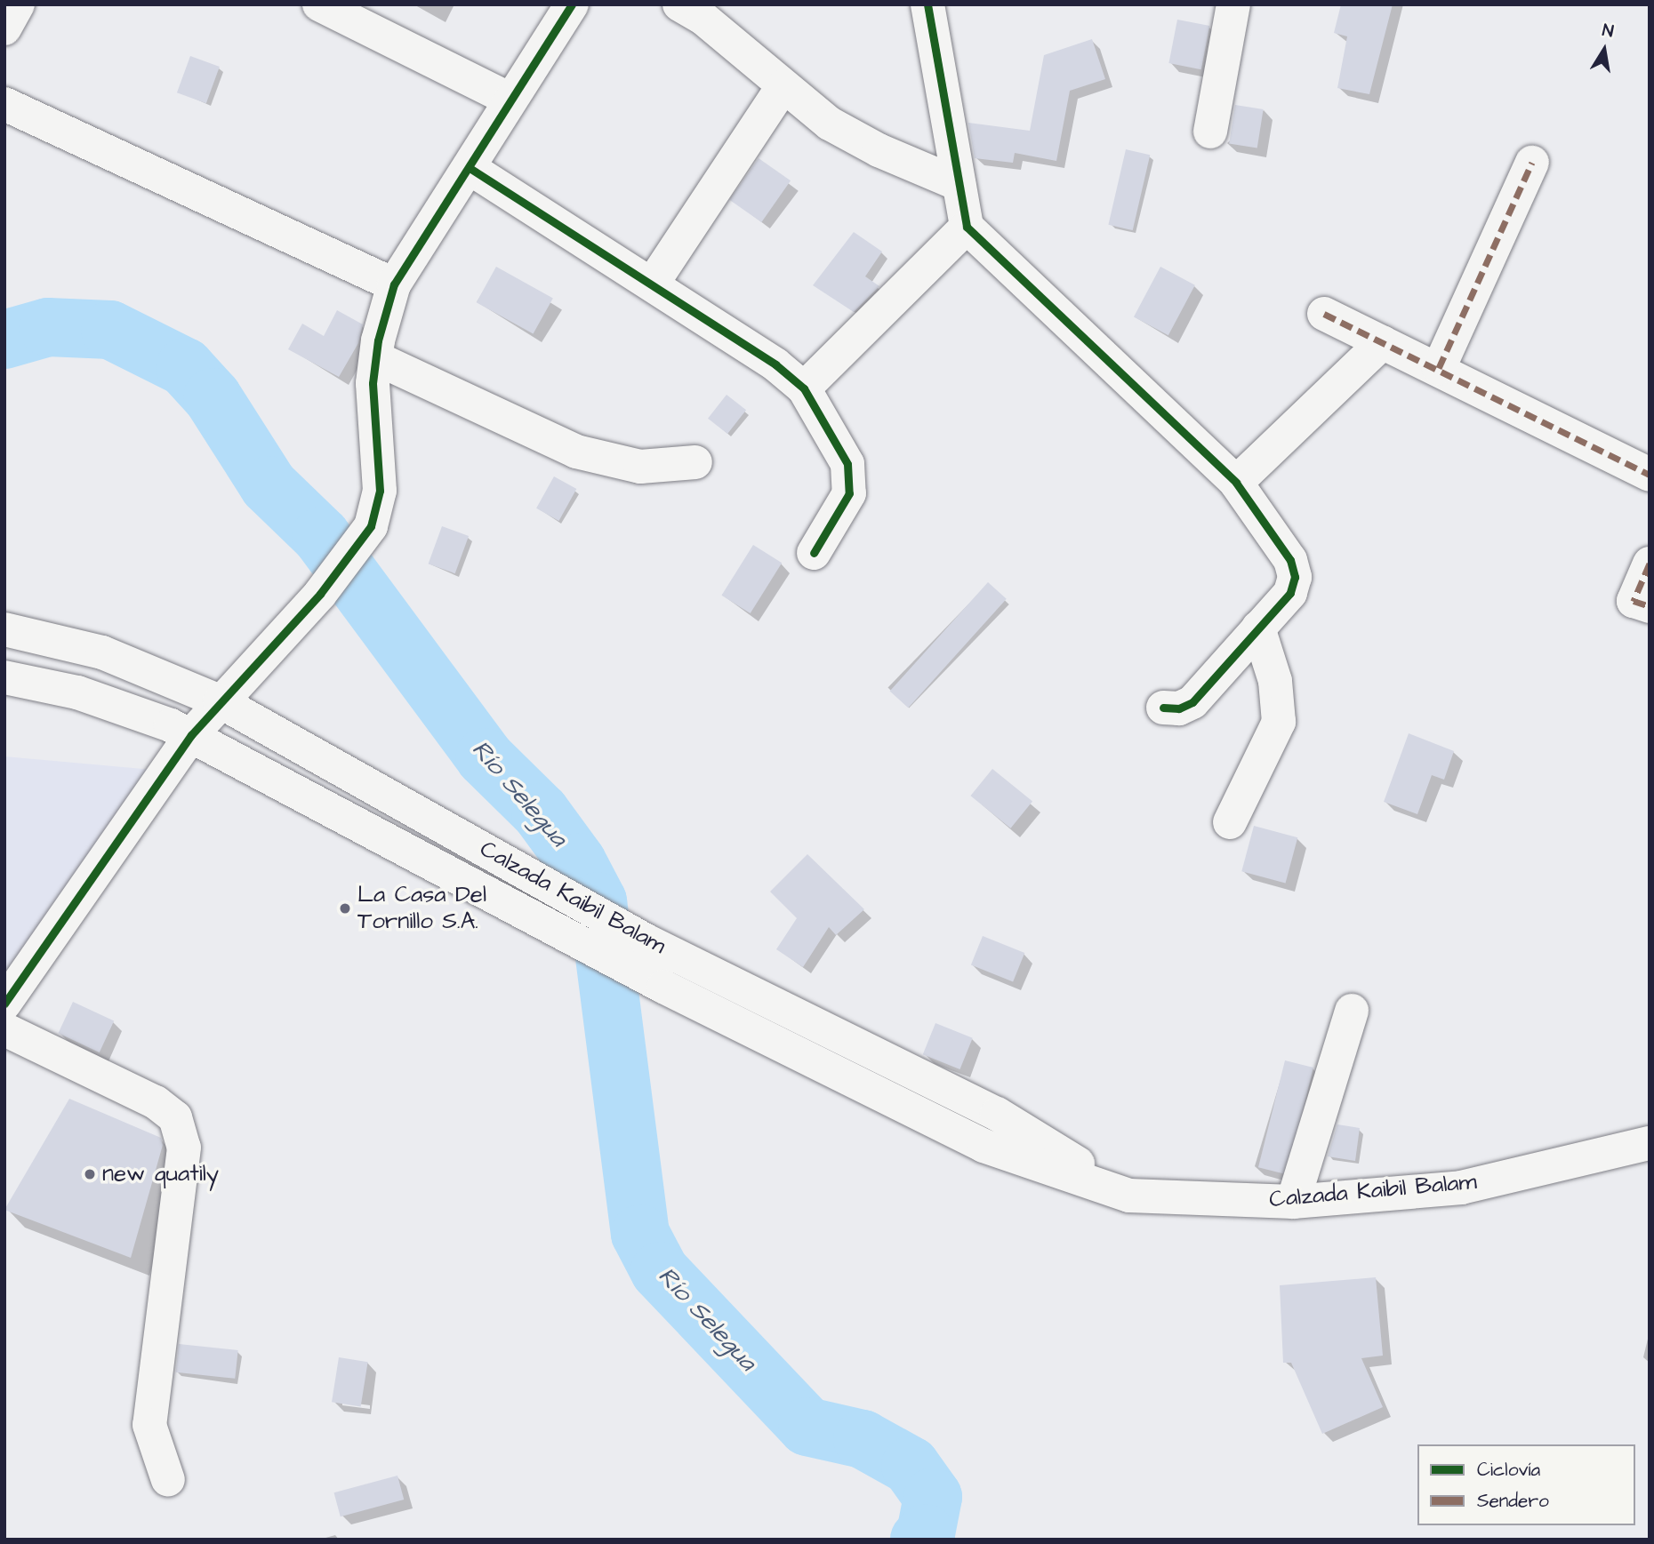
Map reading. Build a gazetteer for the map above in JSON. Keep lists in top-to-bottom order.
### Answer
{
  "streets": {
    "street": ["Calzada Kaibil Balam"]
  },
  "water": ["Río Selegua"],
  "places": ["La Casa Del Tornillo S.A.", "new quatily"],
  "legend": ["Ciclovía", "Sendero"],
  "north": "top"
}
